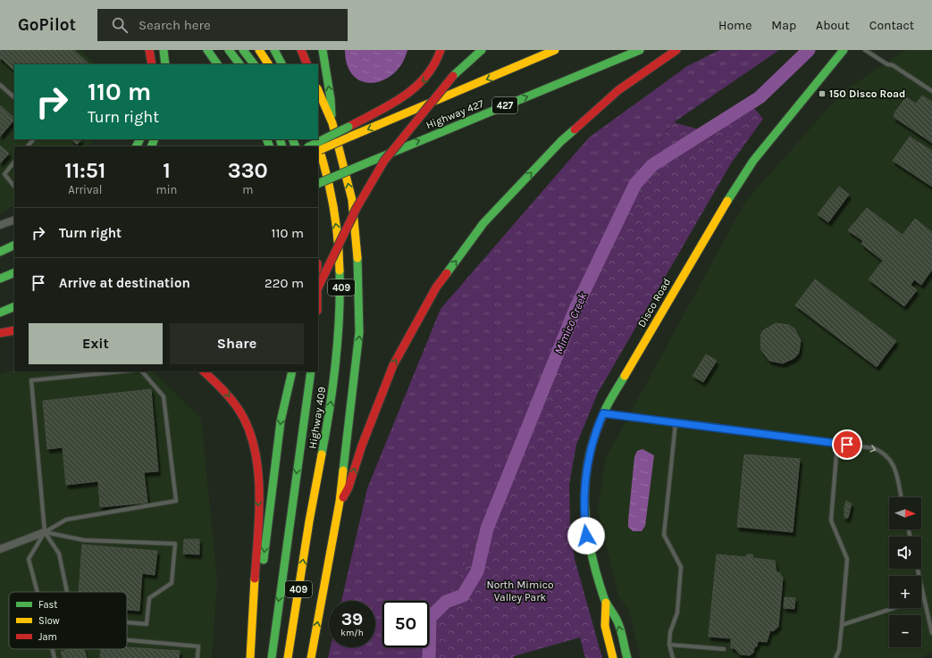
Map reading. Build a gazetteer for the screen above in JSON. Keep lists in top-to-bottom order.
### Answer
{
  "streets": {
    "main road": [
      "427",
      "Highway 427",
      "409",
      "Disco Road",
      "Highway 409"
    ]
  },
  "water": ["Mimico Creek"],
  "parks": ["North Mimico Valley Park"],
  "places": {
    "transit": ["150 Disco Road"]
  },
  "legend": ["Fast", "Slow", "Jam"],
  "north": "right",
  "page": {
    "header": "GoPilot",
    "search": "Search here",
    "nav": [
      "Home",
      "Map",
      "About",
      "Contact"
    ],
    "turn": ["110 m", "Turn right"],
    "eta": [
      "11:51",
      "Arrival",
      "1",
      "min",
      "330",
      "m"
    ],
    "list": [
      {
        "name": "Turn right",
        "value": "110 m"
      },
      {
        "name": "Arrive at destination",
        "value": "220 m"
      }
    ],
    "buttons": ["Exit", "Share"],
    "map_buttons": ["+", "−"],
    "speed": "39 km/h",
    "limit": "50"
  }
}
